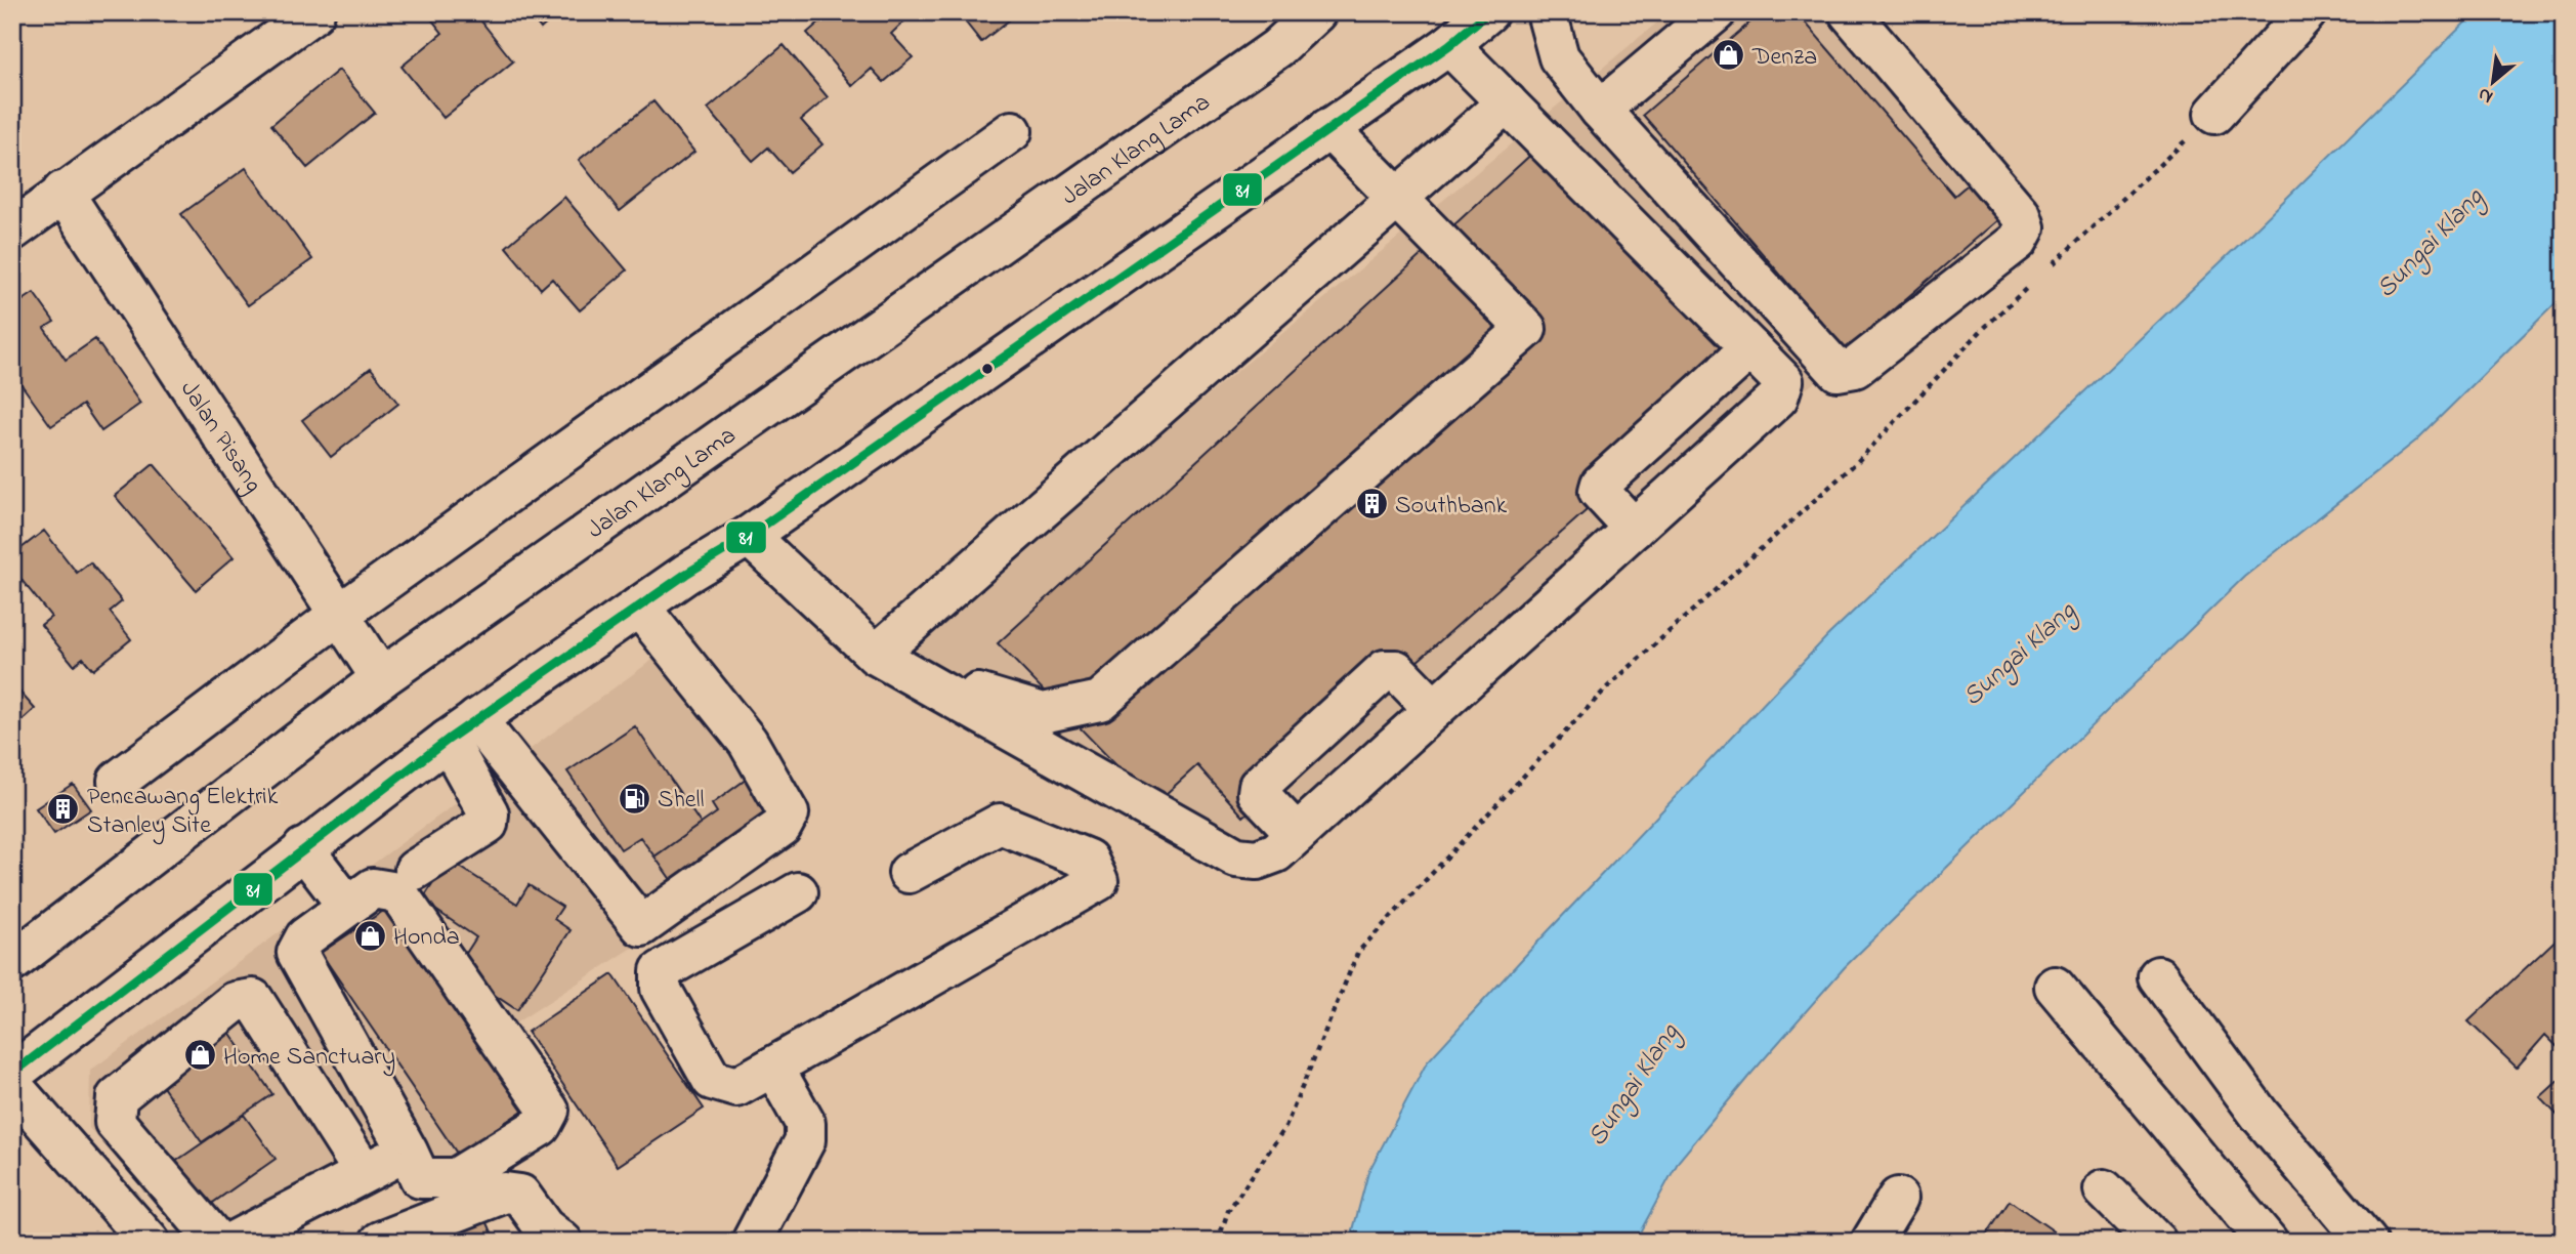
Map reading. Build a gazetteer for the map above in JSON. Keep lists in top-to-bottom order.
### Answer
{
  "streets": {
    "main road": ["Jalan Klang Lama", "Jalan Pisang"]
  },
  "crossings": [
    ["Jalan Klang Lama", "Jalan Pisang"]
  ],
  "water": ["Sungai Klang"],
  "places": {
    "shop": ["Denza", "Honda", "Home Sanctuary"],
    "building": ["Southbank", "Pencawang Elektrik Stanley Site"],
    "fuel station": ["Shell"]
  },
  "lines": ["transit line 81"],
  "north": "bottom left"
}
